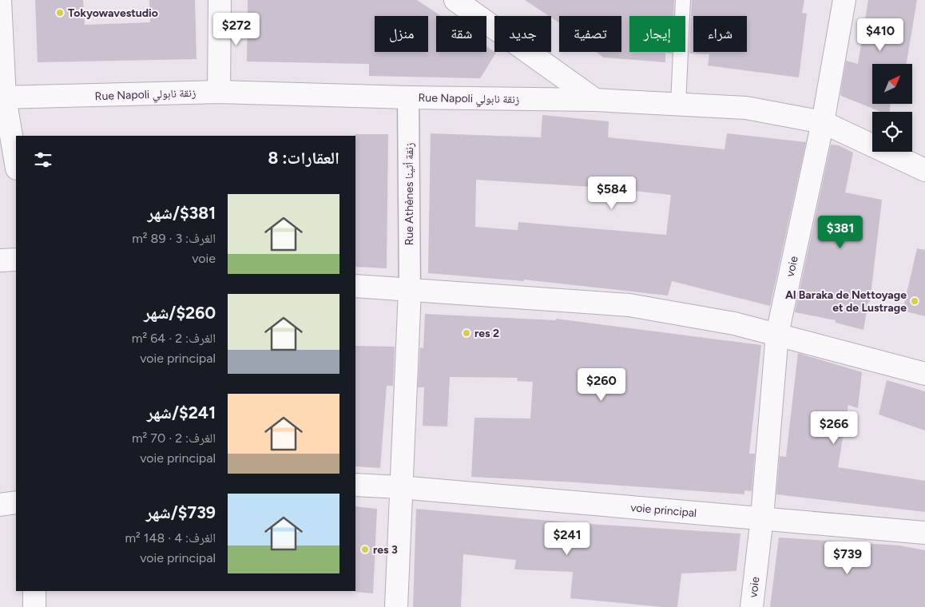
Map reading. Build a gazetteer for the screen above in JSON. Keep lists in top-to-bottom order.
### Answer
{
  "streets": {
    "street": [
      "Rue Napoli زنقة نابولي",
      "Rue Athènes زنقة أثينا",
      "voie",
      "voie principal"
    ]
  },
  "crossings": [
    ["Rue Napoli زنقة نابولي", "Rue Athènes زنقة أثينا"],
    ["Rue Napoli زنقة نابولي", "voie"],
    ["voie", "voie principal"]
  ],
  "places": [
    "Tokyowavestudio",
    "Al Baraka de Nettoyage et de Lustrage",
    "res 2",
    "res 3"
  ],
  "north": "top right",
  "page": {
    "price": [
      "$272",
      "$410",
      "$584",
      "$381",
      "$260",
      "$266",
      "$241",
      "$739"
    ],
    "chip": [
      "شراء",
      "إيجار",
      "تصفية",
      "جديد",
      "شقة",
      "منزل"
    ],
    "heading": "العقارات: 8",
    "list": [
      {
        "name": "$381/شهر",
        "note": "الغرف: 3 · 89 m² · voie"
      },
      {
        "name": "$260/شهر",
        "note": "الغرف: 2 · 64 m² · voie principal"
      },
      {
        "name": "$241/شهر",
        "note": "الغرف: 2 · 70 m² · voie principal"
      },
      {
        "name": "$739/شهر",
        "note": "الغرف: 4 · 148 m² · voie principal"
      }
    ]
  }
}
